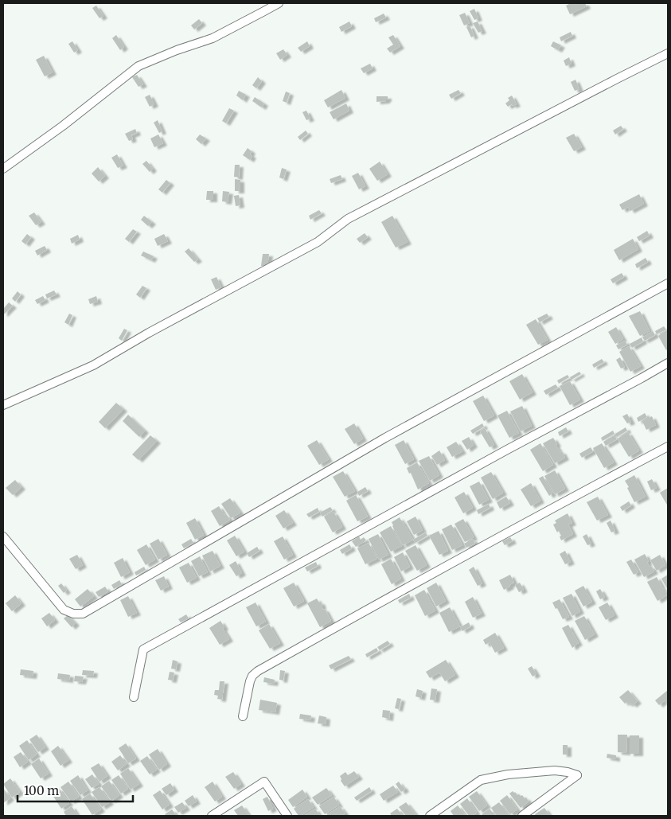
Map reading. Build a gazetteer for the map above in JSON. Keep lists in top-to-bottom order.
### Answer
{
  "scale_bar": "100 m"
}
